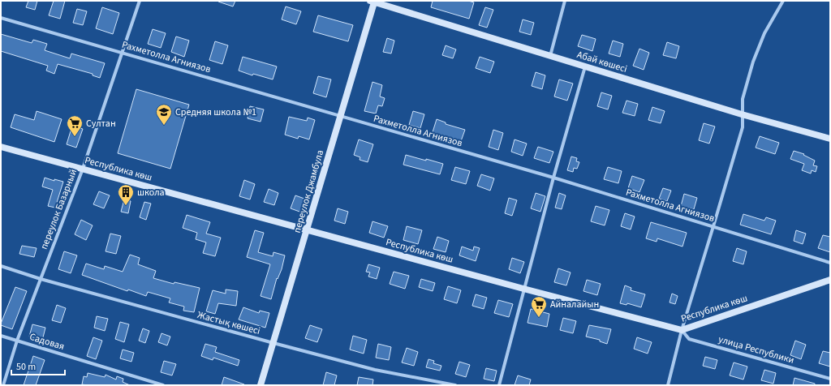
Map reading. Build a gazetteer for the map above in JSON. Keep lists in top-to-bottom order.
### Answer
{
  "streets": {
    "main road": ["Абай көшесі", "Республика көш", "переулок Джамбула"],
    "street": [
      "Рахметолла Агниязов",
      "переулок Базарный",
      "Жастық көшесі",
      "Садовая",
      "улица Республики"
    ]
  },
  "crossings": [
    ["Рахметолла Агниязов", "переулок Джамбула"],
    ["Рахметолла Агниязов", "переулок Базарный"],
    ["Абай көшесі", "переулок Джамбула"],
    ["Республика көш", "переулок Джамбула"],
    ["Республика көш", "переулок Базарный"],
    ["Республика көш", "улица Республики"],
    ["переулок Джамбула", "Жастық көшесі"],
    ["переулок Базарный", "Жастық көшесі"],
    ["переулок Базарный", "Садовая"]
  ],
  "places": {
    "school or university": ["Средняя школа №1"],
    "supermarket": ["Султан", "Айналайын"],
    "building": ["школа"]
  },
  "scale_bar": "50 m"
}
